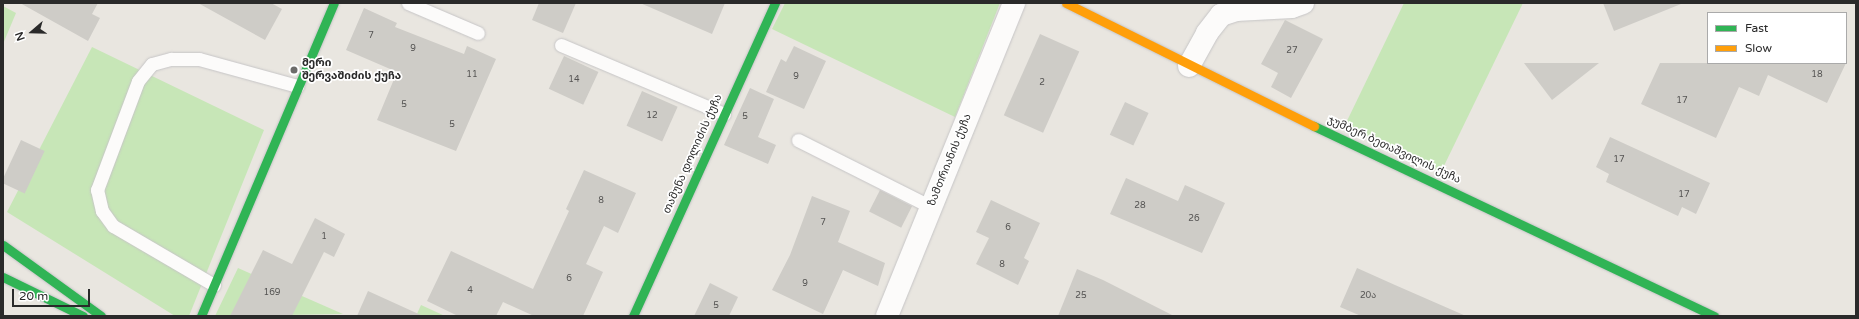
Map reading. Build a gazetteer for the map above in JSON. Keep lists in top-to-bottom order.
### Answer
{
  "streets": {
    "street": ["ჯუმბერ ბეთაშვილის ქუჩა", "თამუნა დოლიძის ქუჩა", "ზამთრიანის ქუჩა"]
  },
  "places": ["მერი შერვაშიძის ქუჩა"],
  "house_numbers": [
    "7",
    "9",
    "27",
    "11",
    "18",
    "9",
    "14",
    "2",
    "17",
    "5",
    "12",
    "5",
    "5",
    "17",
    "17",
    "8",
    "28",
    "26",
    "7",
    "6",
    "1",
    "8",
    "6",
    "9",
    "4",
    "169",
    "25",
    "20ა",
    "5"
  ],
  "legend": ["Fast", "Slow"],
  "scale_bar": "20 m",
  "north": "left"
}
